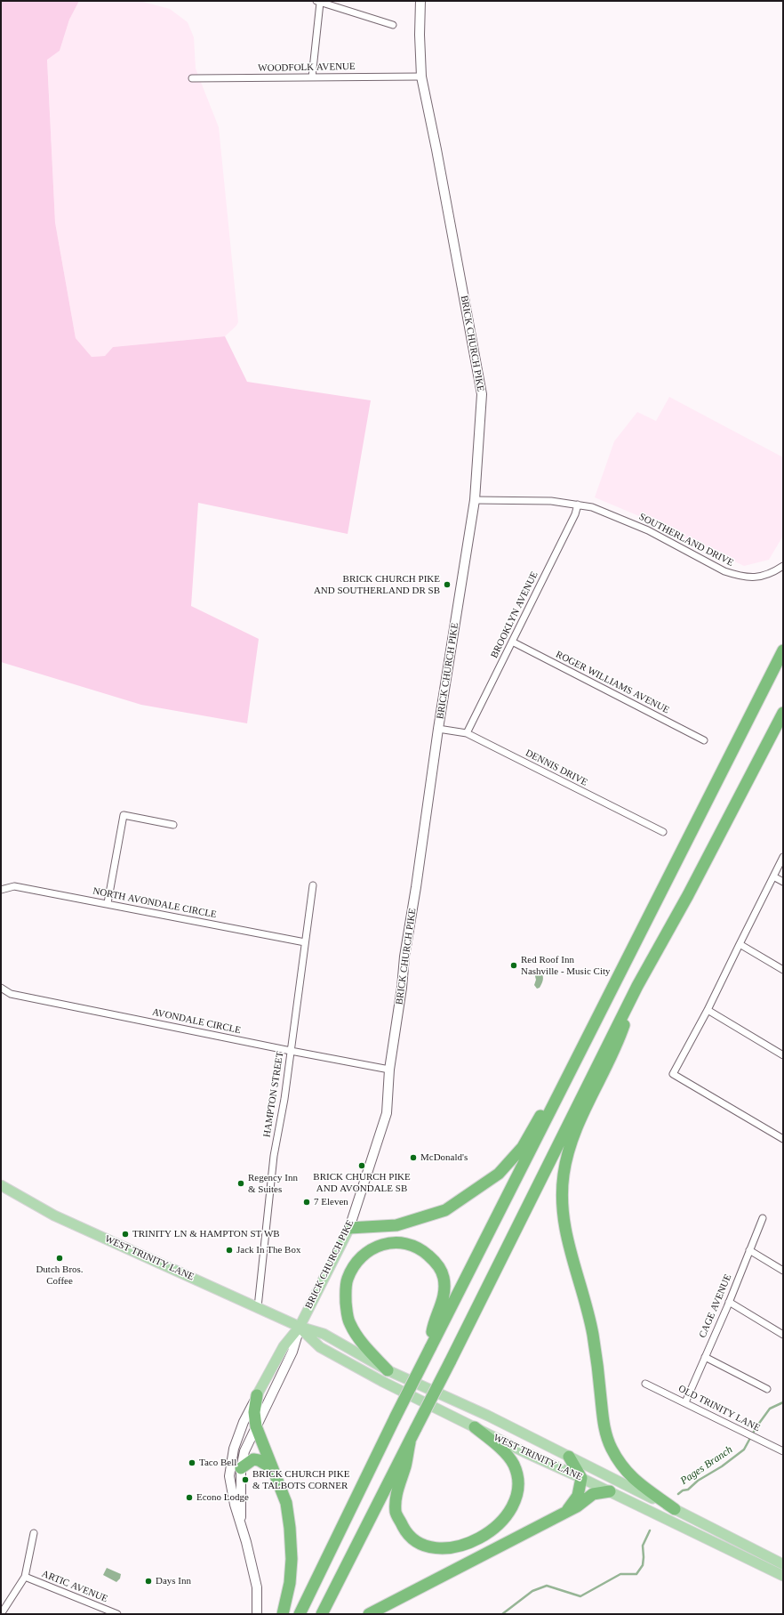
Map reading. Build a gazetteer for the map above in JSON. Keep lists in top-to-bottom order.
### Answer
{
  "streets": {
    "main road": ["BRICK CHURCH PIKE", "WEST TRINITY LANE"],
    "street": [
      "WOODFOLK AVENUE",
      "SOUTHERLAND DRIVE",
      "BROOKLYN AVENUE",
      "ROGER WILLIAMS AVENUE",
      "DENNIS DRIVE",
      "NORTH AVONDALE CIRCLE",
      "AVONDALE CIRCLE",
      "HAMPTON STREET",
      "CAGE AVENUE",
      "OLD TRINITY LANE",
      "ARTIC AVENUE"
    ]
  },
  "crossings": [
    ["WOODFOLK AVENUE", "BRICK CHURCH PIKE"],
    ["BRICK CHURCH PIKE", "SOUTHERLAND DRIVE"],
    ["BRICK CHURCH PIKE", "DENNIS DRIVE"],
    ["BRICK CHURCH PIKE", "AVONDALE CIRCLE"],
    ["BRICK CHURCH PIKE", "WEST TRINITY LANE"],
    ["SOUTHERLAND DRIVE", "BROOKLYN AVENUE"],
    ["BROOKLYN AVENUE", "ROGER WILLIAMS AVENUE"],
    ["BROOKLYN AVENUE", "DENNIS DRIVE"],
    ["NORTH AVONDALE CIRCLE", "HAMPTON STREET"],
    ["AVONDALE CIRCLE", "HAMPTON STREET"],
    ["HAMPTON STREET", "WEST TRINITY LANE"],
    ["CAGE AVENUE", "OLD TRINITY LANE"]
  ],
  "water": ["Pages Branch"],
  "places": [
    "BRICK CHURCH PIKE AND SOUTHERLAND DR SB",
    "Red Roof Inn Nashville - Music City",
    "McDonald's",
    "BRICK CHURCH PIKE AND AVONDALE SB",
    "Regency Inn & Suites",
    "7 Eleven",
    "TRINITY LN & HAMPTON ST WB",
    "Jack In The Box",
    "Dutch Bros. Coffee",
    "Taco Bell",
    "BRICK CHURCH PIKE & TALBOTS CORNER",
    "Econo Lodge",
    "Days Inn"
  ]
}
